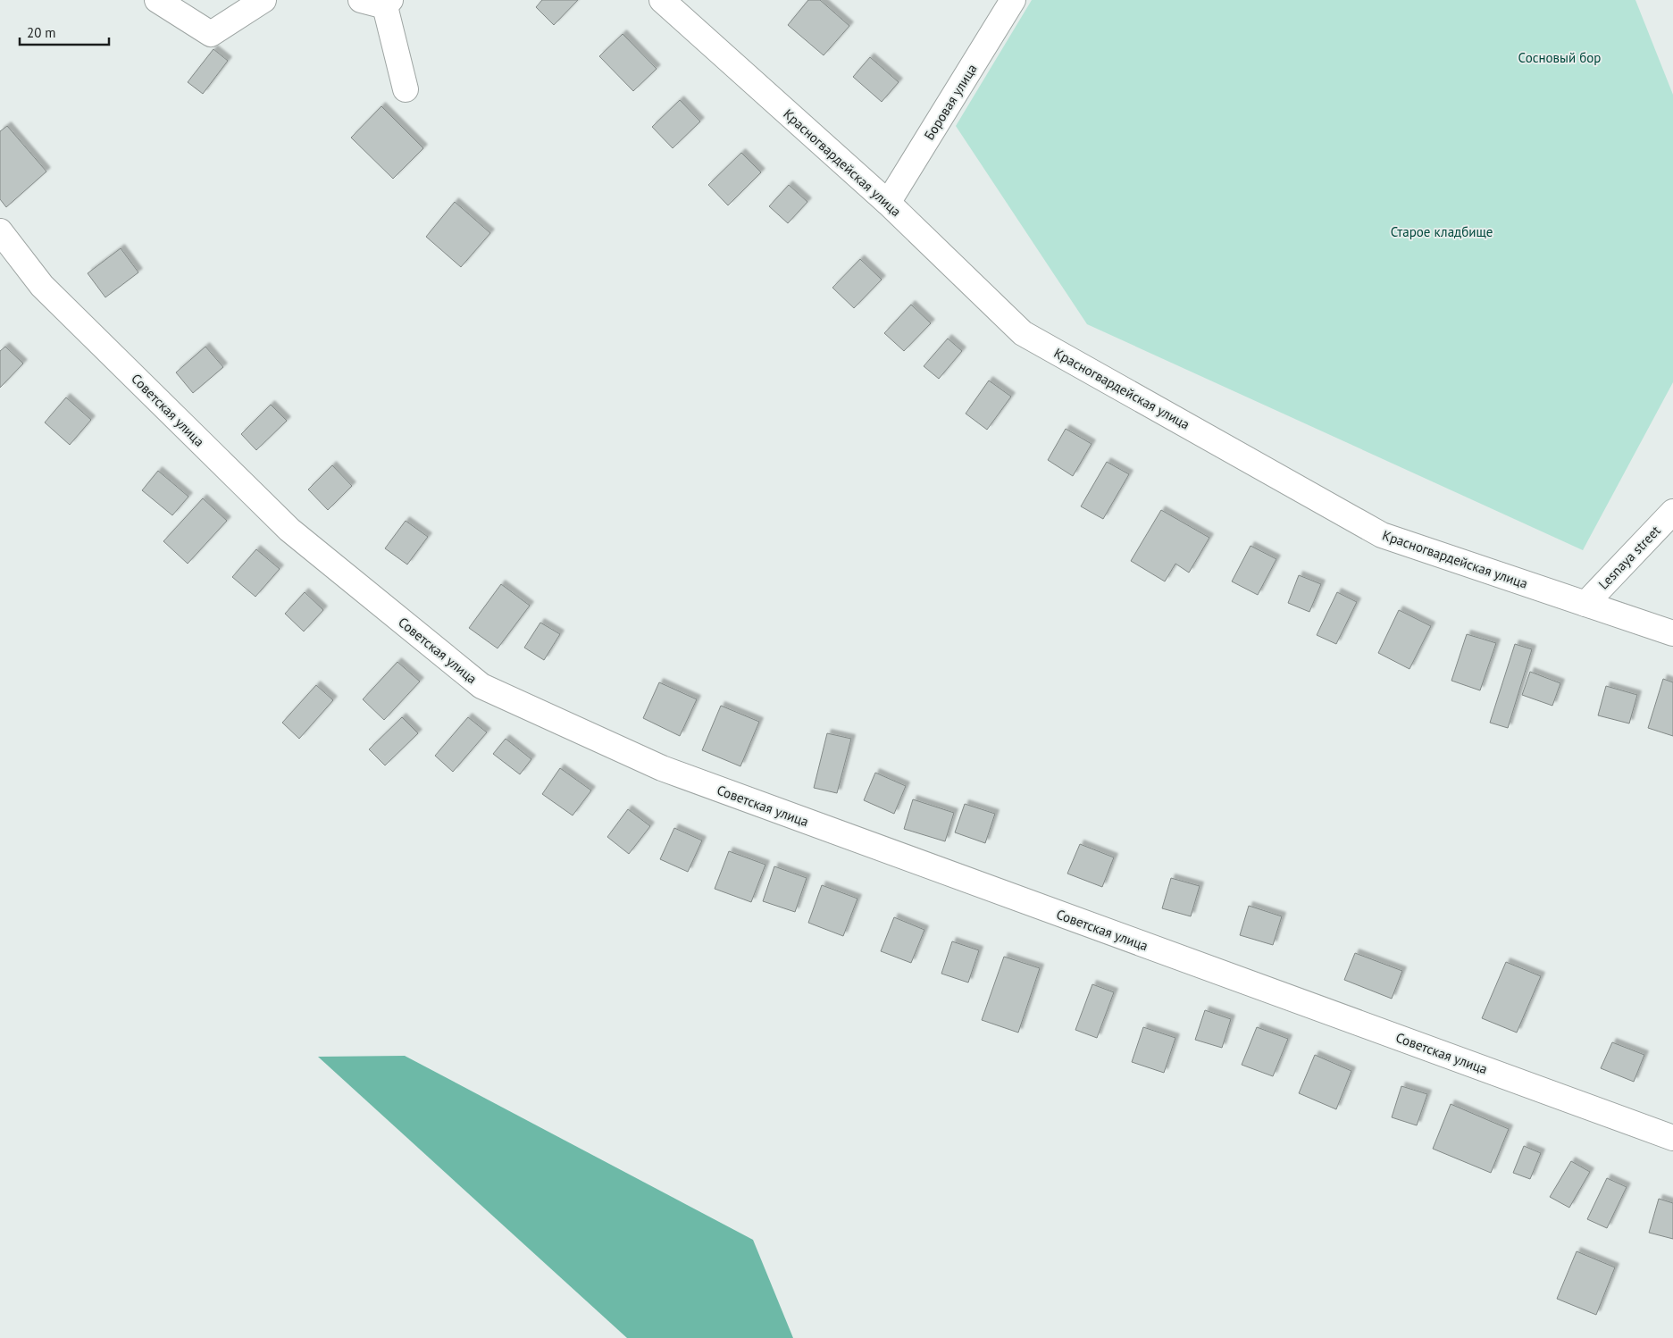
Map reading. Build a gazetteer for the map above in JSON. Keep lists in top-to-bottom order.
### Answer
{
  "streets": {
    "street": [
      "Боровая улица",
      "Красногвардейская улица",
      "Советская улица",
      "Lesnaya street"
    ]
  },
  "crossings": [
    ["Боровая улица", "Красногвардейская улица"],
    ["Красногвардейская улица", "Lesnaya street"]
  ],
  "parks": ["Сосновый бор", "Старое кладбище"],
  "scale_bar": "20 m"
}
